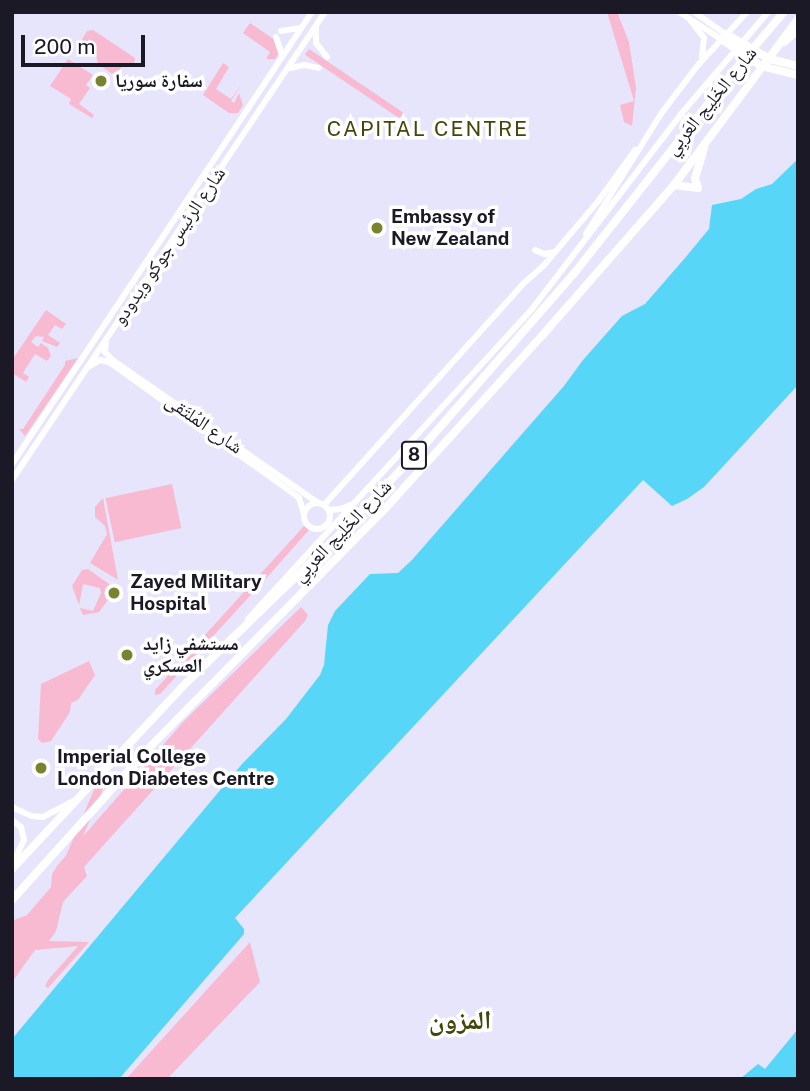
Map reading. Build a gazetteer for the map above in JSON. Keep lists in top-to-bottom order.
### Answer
{
  "streets": {
    "highway": ["شارع الخَلِيج العَربِي", "8"],
    "street": ["شارع الرئيس جوكو ويدودو", "شارع المُلتَقى"]
  },
  "crossings": [
    ["شارع الرئيس جوكو ويدودو", "شارع المُلتَقى"]
  ],
  "districts": ["CAPITAL CENTRE", "المزون"],
  "places": [
    "سفارة سوريا",
    "Embassy of New Zealand",
    "Zayed Military Hospital",
    "مستشفي زايد العسكري",
    "Imperial College London Diabetes Centre"
  ],
  "scale_bar": "200 m"
}
